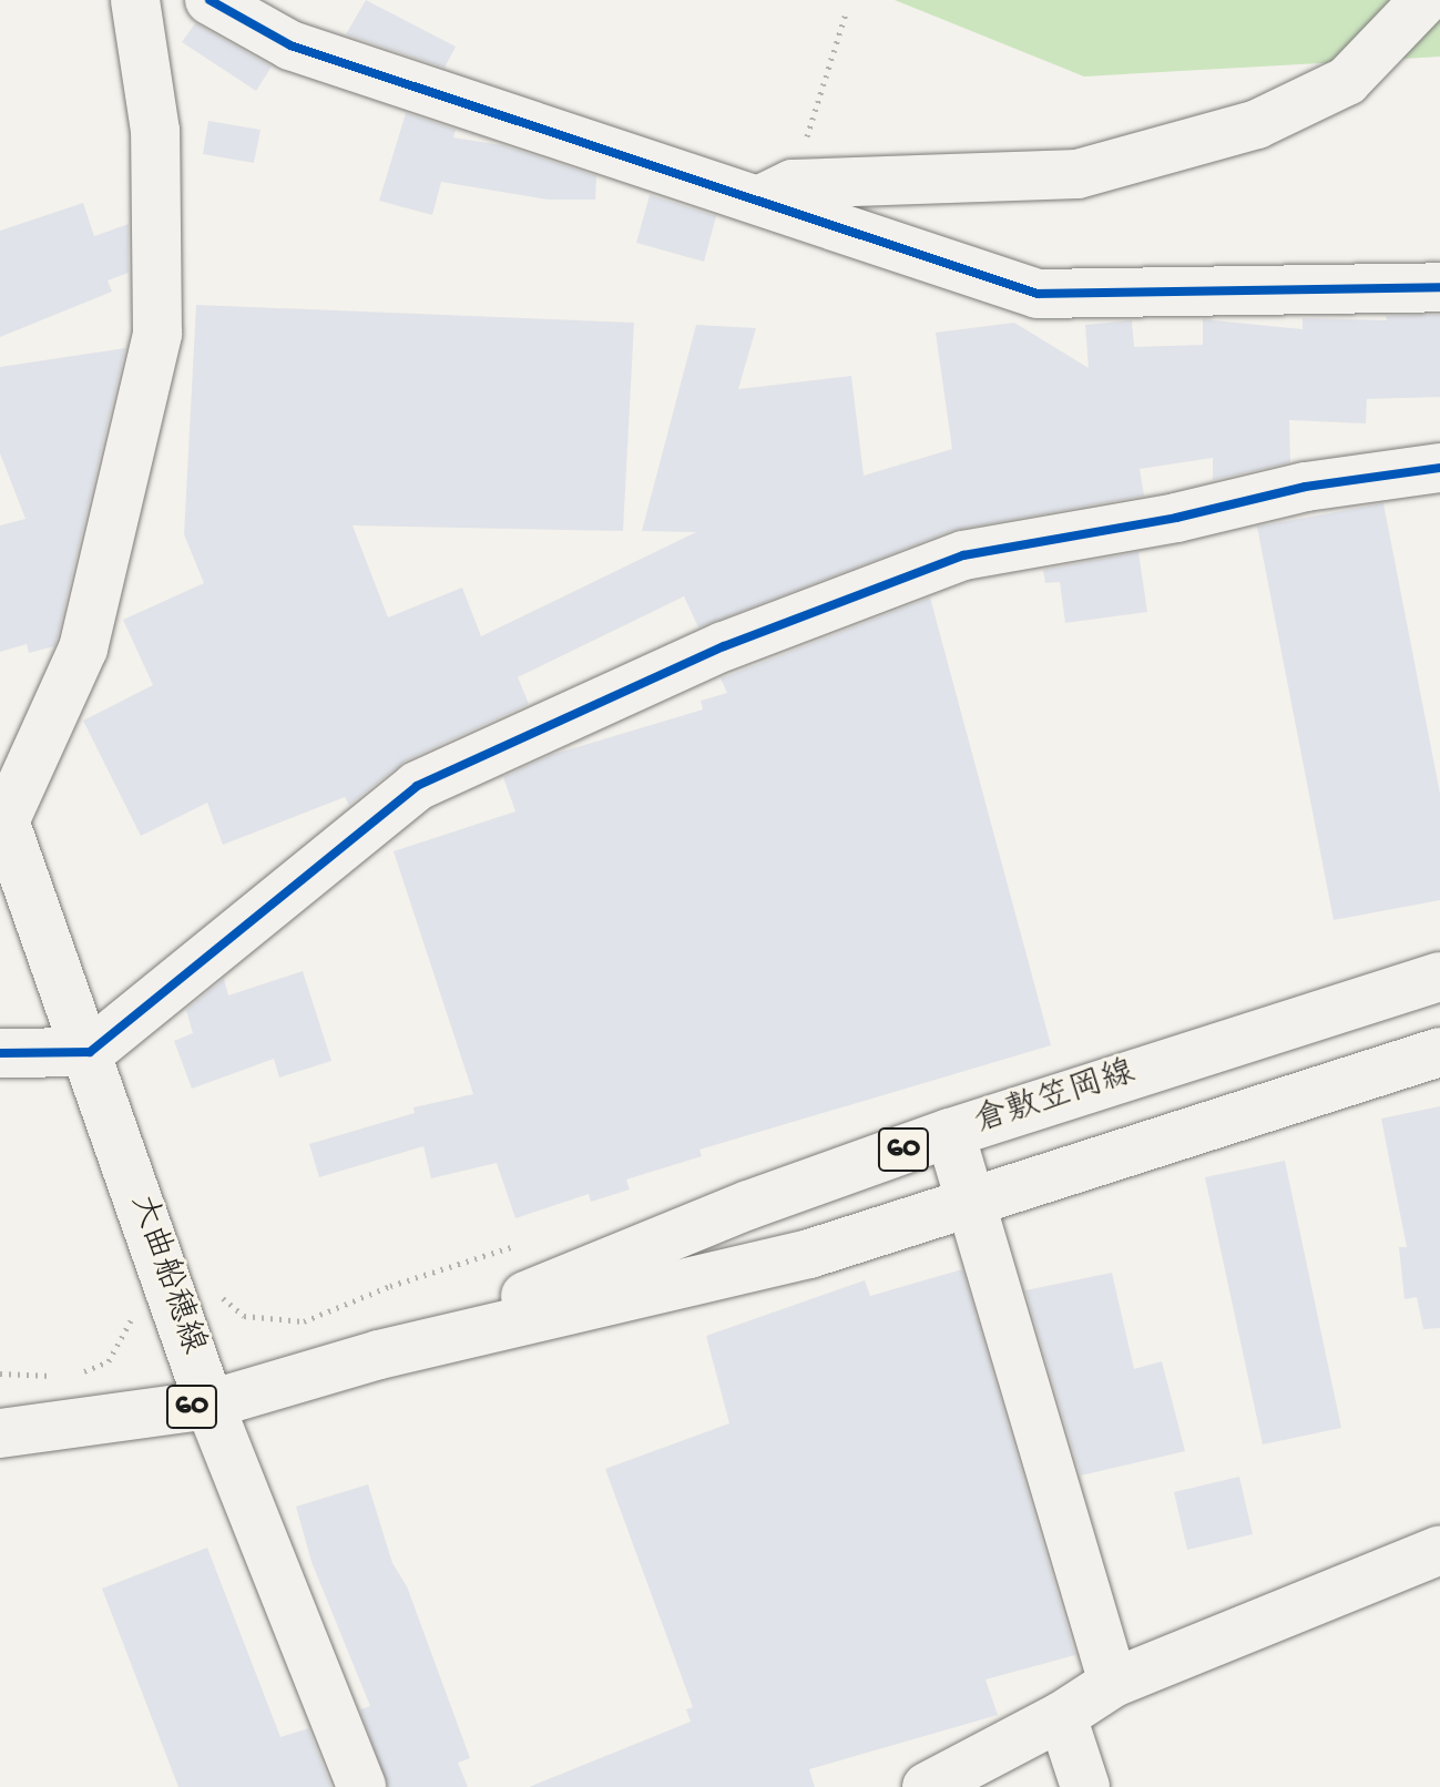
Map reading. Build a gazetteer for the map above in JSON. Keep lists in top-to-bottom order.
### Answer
{
  "streets": {
    "street": ["倉敷笠岡線", "60", "大曲船穂線"]
  },
  "crossings": [
    ["倉敷笠岡線", "大曲船穂線"]
  ]
}
